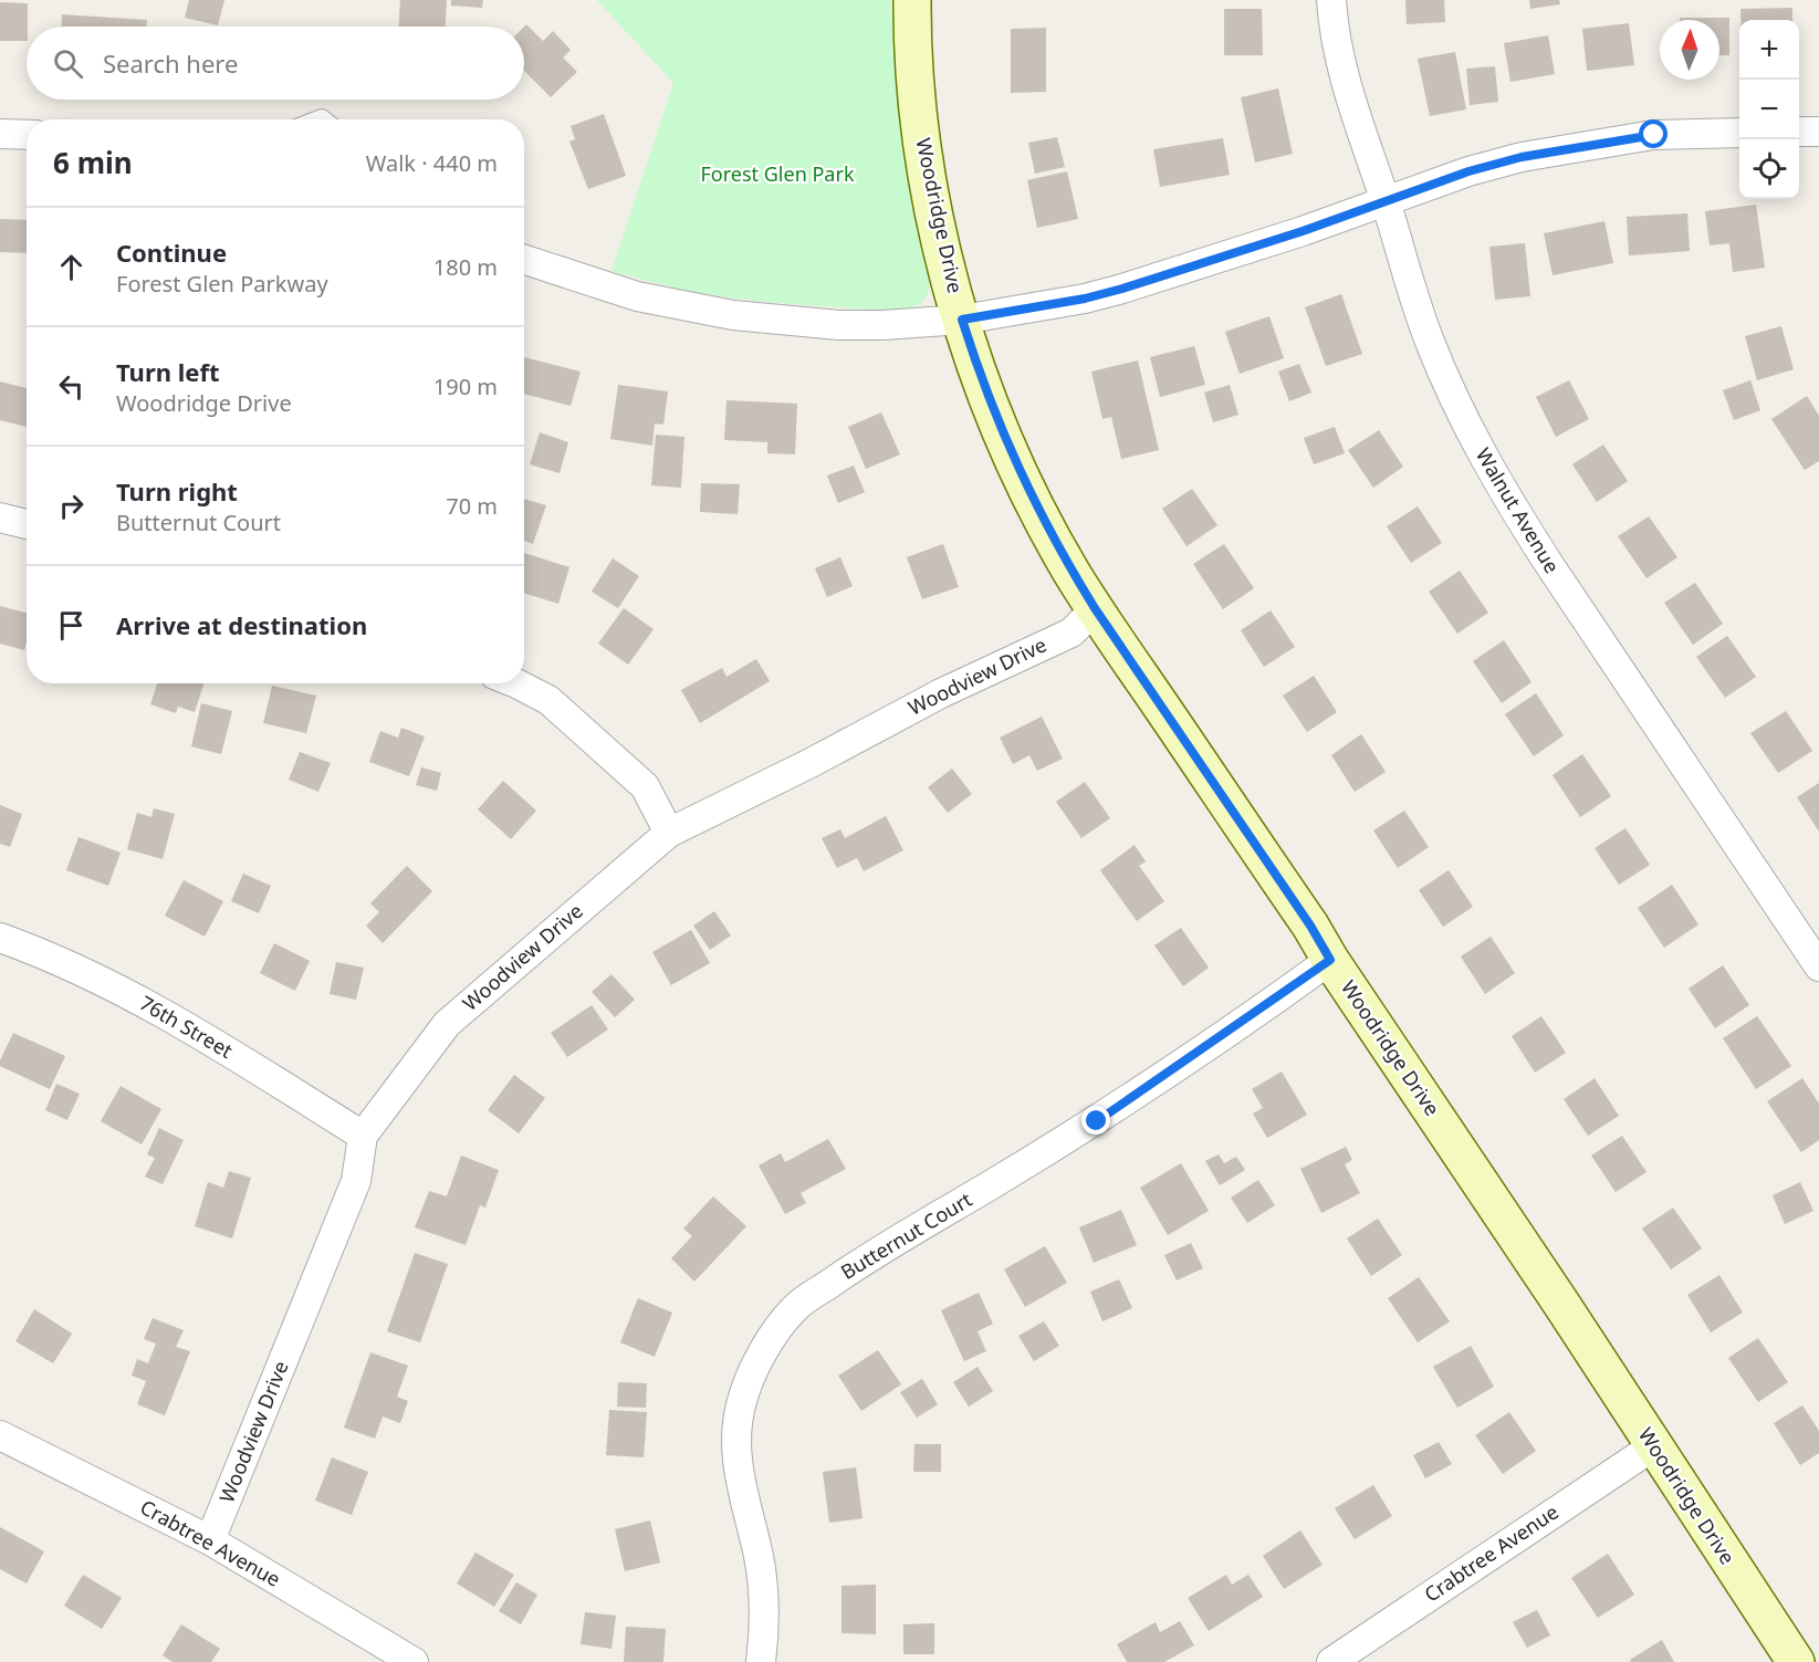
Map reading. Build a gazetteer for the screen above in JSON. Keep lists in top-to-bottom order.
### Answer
{
  "streets": {
    "street": [
      "Woodridge Drive",
      "Walnut Avenue",
      "Woodview Drive",
      "76th Street",
      "Butternut Court",
      "Crabtree Avenue"
    ]
  },
  "crossings": [
    ["Woodridge Drive", "Woodview Drive"],
    ["Woodridge Drive", "Butternut Court"],
    ["Woodridge Drive", "Crabtree Avenue"],
    ["Woodview Drive", "76th Street"],
    ["Woodview Drive", "Crabtree Avenue"]
  ],
  "parks": ["Forest Glen Park"],
  "north": "top",
  "page": {
    "map_buttons": ["+", "−"],
    "search": "Search here",
    "heading": ["6 min", "Walk · 440 m"],
    "list": [
      ["Continue", "Forest Glen Parkway", "180 m"],
      ["Turn left", "Woodridge Drive", "190 m"],
      ["Turn right", "Butternut Court", "70 m"],
      "Arrive at destination"
    ]
  }
}
